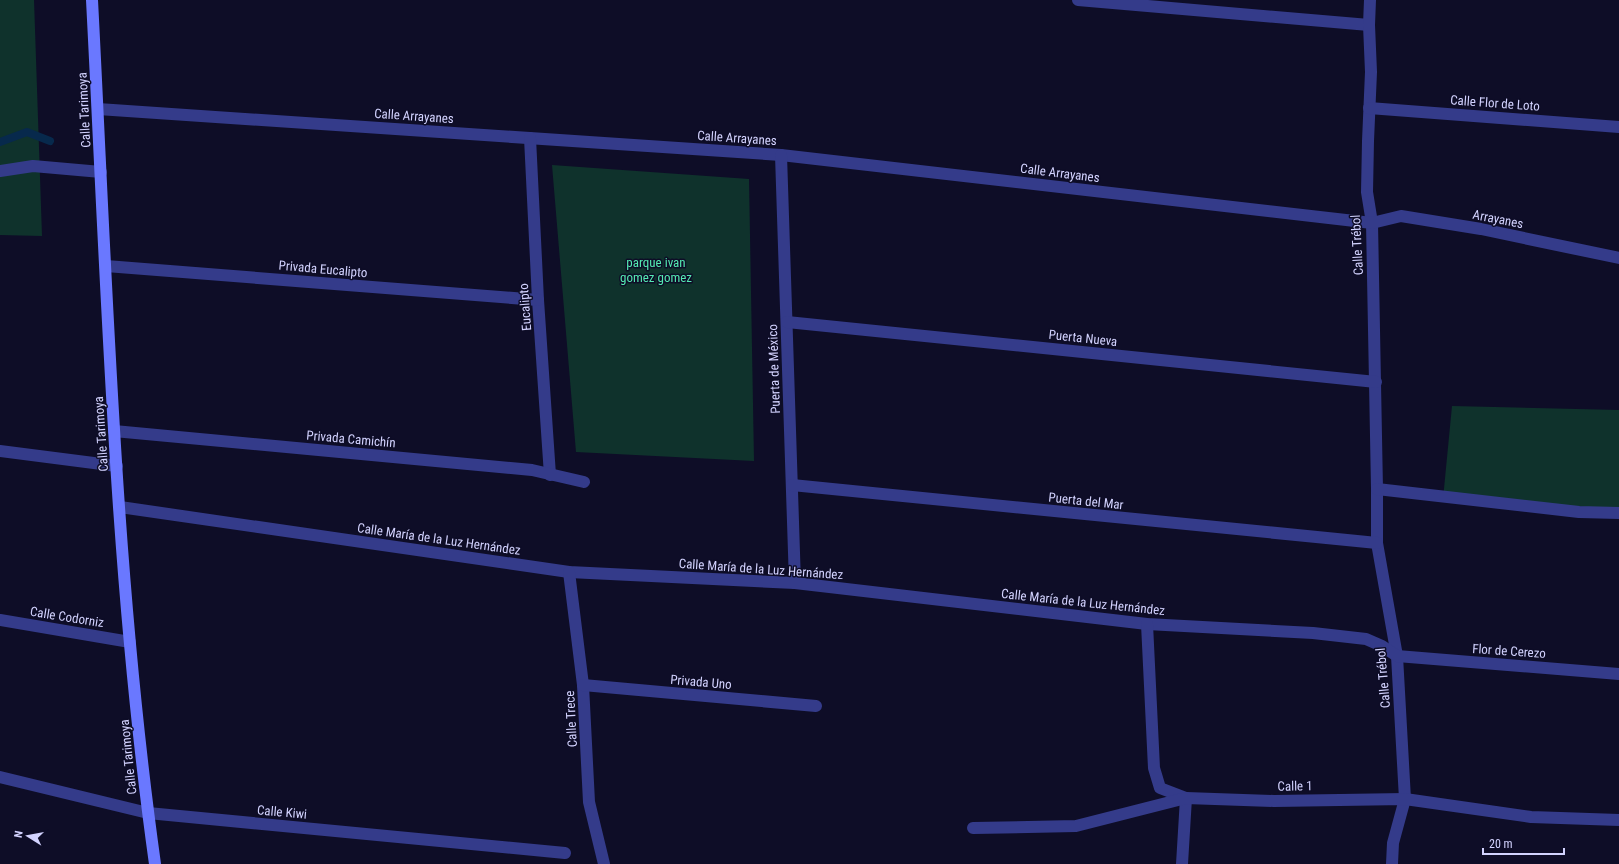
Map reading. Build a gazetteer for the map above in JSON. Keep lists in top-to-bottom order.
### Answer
{
  "streets": {
    "street": [
      "Calle Flor de Loto",
      "Calle Tarimoya",
      "Calle Arrayanes",
      "Arrayanes",
      "Calle Trébol",
      "Privada Eucalipto",
      "Eucalipto",
      "Puerta Nueva",
      "Puerta de México",
      "Privada Camichín",
      "Puerta del Mar",
      "Calle María de la Luz Hernández",
      "Calle Codorniz",
      "Flor de Cerezo",
      "Privada Uno",
      "Calle Trece",
      "Calle 1",
      "Calle Kiwi"
    ]
  },
  "crossings": [
    ["Calle Flor de Loto", "Calle Trébol"],
    ["Calle Tarimoya", "Calle Arrayanes"],
    ["Calle Tarimoya", "Privada Eucalipto"],
    ["Calle Tarimoya", "Privada Camichín"],
    ["Calle Tarimoya", "Calle María de la Luz Hernández"],
    ["Calle Tarimoya", "Calle Codorniz"],
    ["Calle Tarimoya", "Calle Kiwi"],
    ["Calle Arrayanes", "Arrayanes"],
    ["Calle Arrayanes", "Calle Trébol"],
    ["Calle Arrayanes", "Eucalipto"],
    ["Calle Arrayanes", "Puerta de México"],
    ["Arrayanes", "Calle Trébol"],
    ["Calle Trébol", "Puerta Nueva"],
    ["Calle Trébol", "Puerta del Mar"],
    ["Calle Trébol", "Calle María de la Luz Hernández"],
    ["Calle Trébol", "Flor de Cerezo"],
    ["Calle Trébol", "Calle 1"],
    ["Privada Eucalipto", "Eucalipto"],
    ["Eucalipto", "Privada Camichín"],
    ["Puerta Nueva", "Puerta de México"],
    ["Puerta de México", "Puerta del Mar"],
    ["Puerta de México", "Calle María de la Luz Hernández"],
    ["Calle María de la Luz Hernández", "Flor de Cerezo"],
    ["Calle María de la Luz Hernández", "Calle Trece"],
    ["Privada Uno", "Calle Trece"]
  ],
  "parks": ["parque ivan gomez gomez"],
  "scale_bar": "20 m",
  "north": "left"
}
